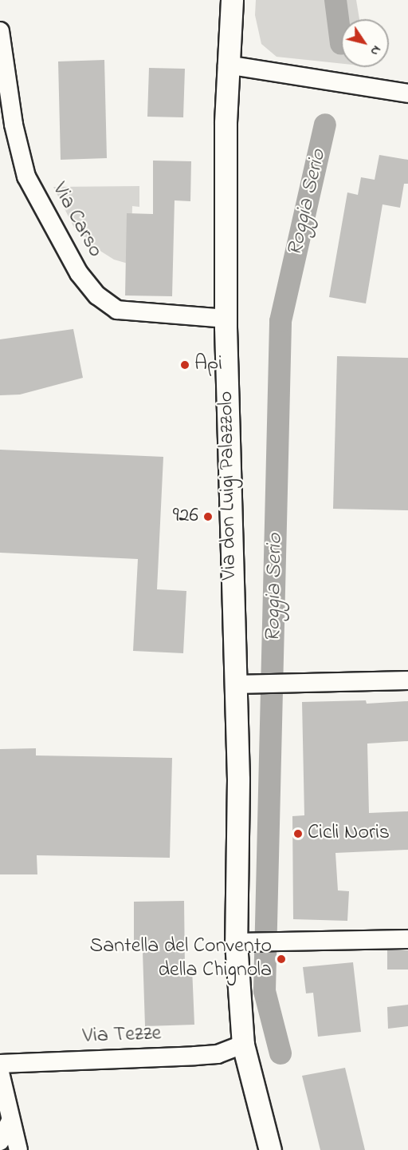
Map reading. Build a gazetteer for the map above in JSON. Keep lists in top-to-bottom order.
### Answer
{
  "streets": {
    "street": ["Via Carso", "Via don Luigi Palazzolo", "Via Tezze"]
  },
  "crossings": [
    ["Via Carso", "Via don Luigi Palazzolo"],
    ["Via don Luigi Palazzolo", "Via Tezze"]
  ],
  "water": ["Roggia Serio"],
  "places": [
    "Api",
    "926",
    "Cicli Noris",
    "Santella del Convento della Chignola"
  ],
  "north": "bottom right"
}
